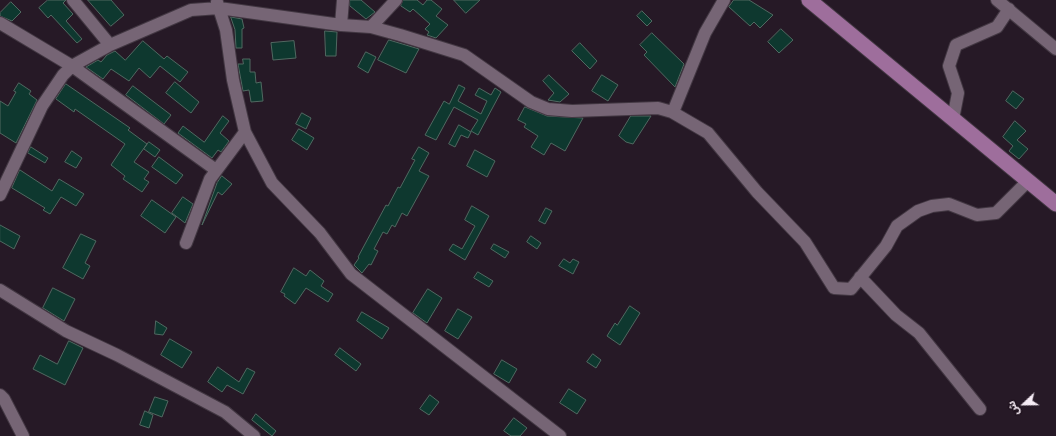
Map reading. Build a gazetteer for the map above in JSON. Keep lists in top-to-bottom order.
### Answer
{
  "north": "left"
}
